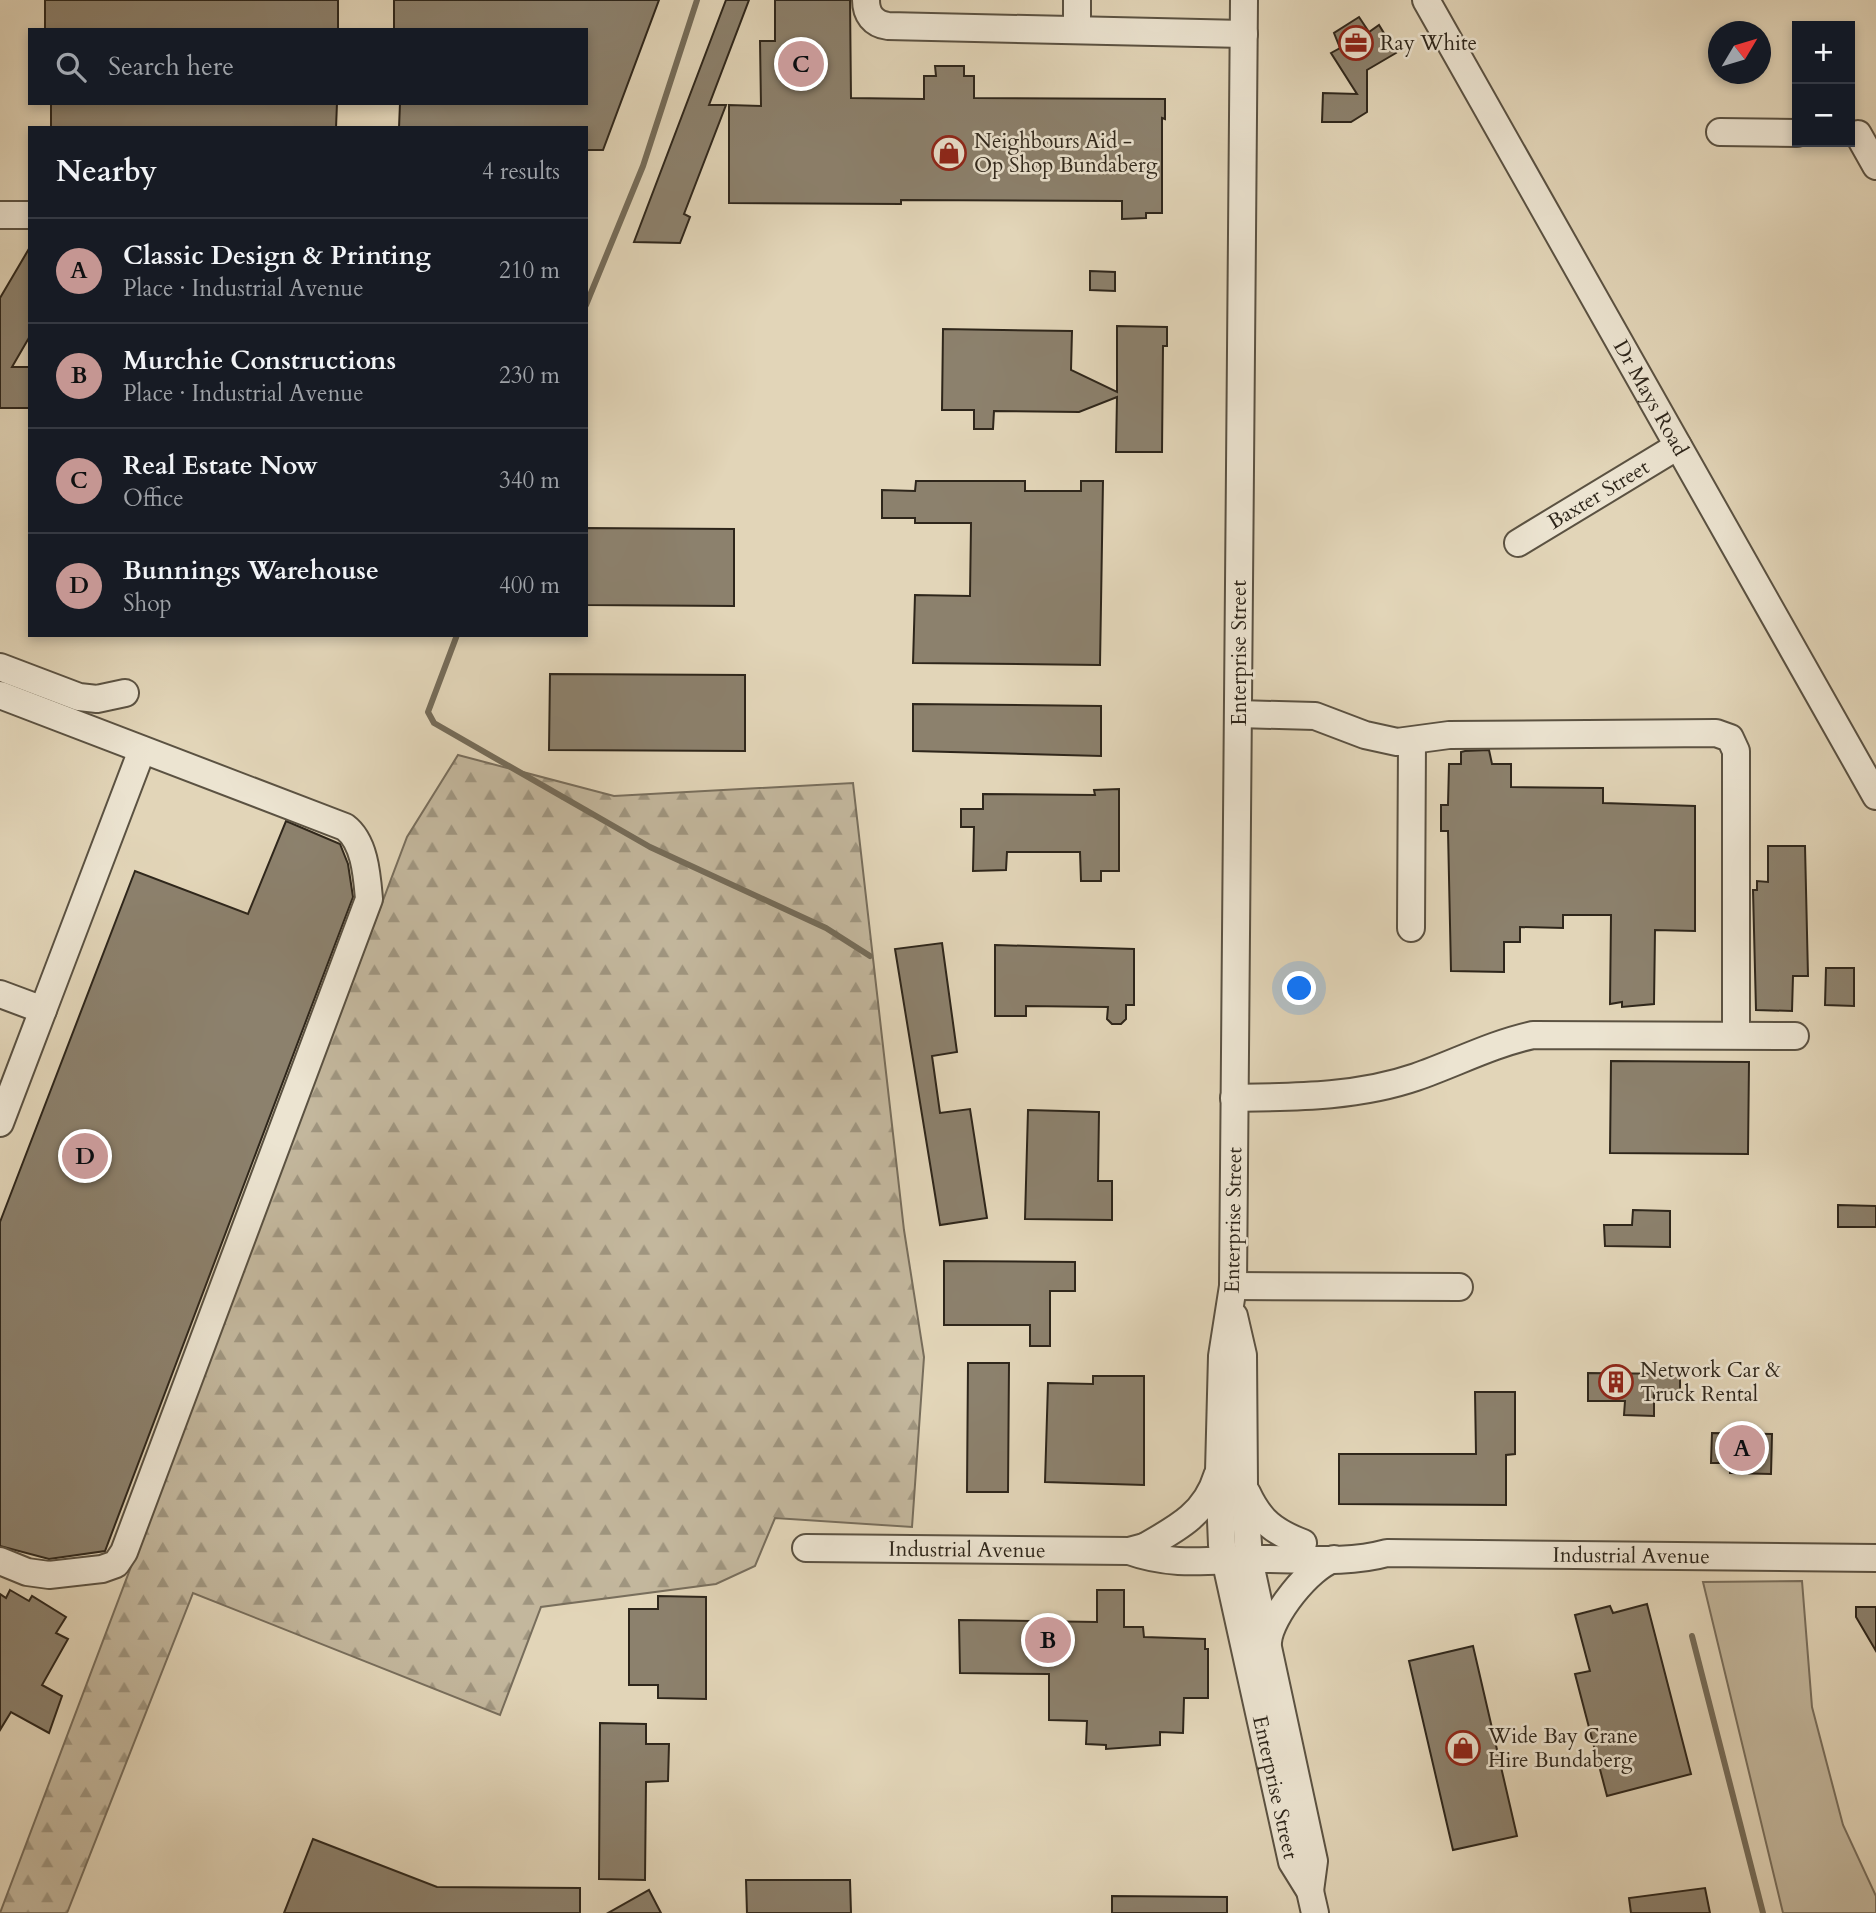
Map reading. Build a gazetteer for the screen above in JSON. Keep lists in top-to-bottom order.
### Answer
{
  "streets": {
    "street": [
      "Dr Mays Road",
      "Baxter Street",
      "Enterprise Street",
      "Industrial Avenue"
    ]
  },
  "crossings": [
    ["Dr Mays Road", "Baxter Street"],
    ["Enterprise Street", "Industrial Avenue"]
  ],
  "places": {
    "office": ["Ray White"],
    "shop": ["Neighbours Aid - Op Shop Bundaberg", "Wide Bay Crane Hire Bundaberg"],
    "building": ["Network Car & Truck Rental"]
  },
  "north": "top right",
  "page": {
    "map_buttons": ["+", "−"],
    "search": "Search here",
    "pins": [
      "C",
      "D",
      "A",
      "B"
    ],
    "heading": ["Nearby", "4 results"],
    "list": [
      {
        "mark": "A",
        "name": "Classic Design & Printing",
        "note": "Place · Industrial Avenue",
        "value": "210 m"
      },
      {
        "mark": "B",
        "name": "Murchie Constructions",
        "note": "Place · Industrial Avenue",
        "value": "230 m"
      },
      {
        "mark": "C",
        "name": "Real Estate Now",
        "note": "Office",
        "value": "340 m"
      },
      {
        "mark": "D",
        "name": "Bunnings Warehouse",
        "note": "Shop",
        "value": "400 m"
      }
    ]
  }
}
